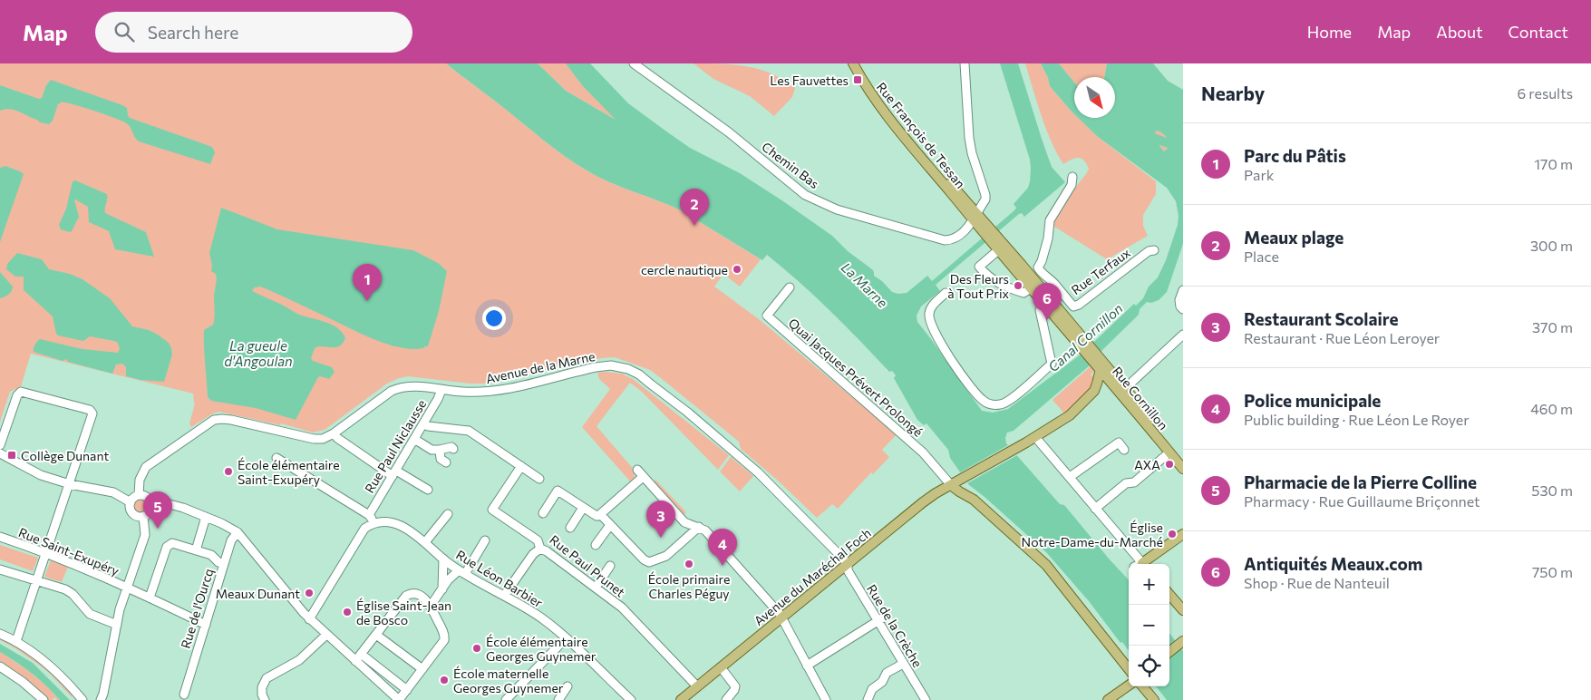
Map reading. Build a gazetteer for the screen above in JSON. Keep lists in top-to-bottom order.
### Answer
{
  "streets": {
    "main road": ["Rue François de Tessan", "Rue Cornillon", "Avenue du Maréchal Foch"],
    "street": [
      "Chemin Bas",
      "Rue Terfaux",
      "Avenue de la Marne",
      "Quai Jacques Prévert Prolongé",
      "Rue Paul Niclausse",
      "Rue Saint-Exupéry",
      "Rue Paul Prunet",
      "Rue Léon Barbier",
      "Rue de l'Ourcq",
      "Rue de la Crèche"
    ]
  },
  "crossings": [
    ["Rue François de Tessan", "Chemin Bas"],
    ["Rue Terfaux", "Rue Cornillon"],
    ["Avenue de la Marne", "Rue Paul Niclausse"],
    ["Avenue de la Marne", "Avenue du Maréchal Foch"],
    ["Avenue de la Marne", "Rue de la Crèche"],
    ["Quai Jacques Prévert Prolongé", "Avenue du Maréchal Foch"],
    ["Rue Saint-Exupéry", "Rue de l'Ourcq"],
    ["Rue Paul Prunet", "Avenue du Maréchal Foch"],
    ["Avenue du Maréchal Foch", "Rue de la Crèche"]
  ],
  "water": ["La Marne", "Canal Cornillon", "La gueule d'Angoulan"],
  "places": {
    "transit": ["Les Fauvettes", "Collège Dunant"],
    "other": [
      "cercle nautique",
      "Des Fleurs à Tout Prix",
      "AXA",
      "École élémentaire Saint-Exupéry",
      "Église Notre-Dame-du-Marché",
      "École primaire Charles Péguy",
      "Meaux Dunant",
      "Église Saint-Jean de Bosco",
      "École élémentaire Georges Guynemer",
      "École maternelle Georges Guynemer"
    ]
  },
  "north": "bottom right",
  "page": {
    "header": "Map",
    "search": "Search here",
    "nav": [
      "Home",
      "Map",
      "About",
      "Contact"
    ],
    "heading": ["Nearby", "6 results"],
    "list": [
      {
        "mark": "1",
        "name": "Parc du Pâtis",
        "note": "Park",
        "value": "170 m"
      },
      {
        "mark": "2",
        "name": "Meaux plage",
        "note": "Place",
        "value": "300 m"
      },
      {
        "mark": "3",
        "name": "Restaurant Scolaire",
        "note": "Restaurant · Rue Léon Leroyer",
        "value": "370 m"
      },
      {
        "mark": "4",
        "name": "Police municipale",
        "note": "Public building · Rue Léon Le Royer",
        "value": "460 m"
      },
      {
        "mark": "5",
        "name": "Pharmacie de la Pierre Colline",
        "note": "Pharmacy · Rue Guillaume Briçonnet",
        "value": "530 m"
      },
      {
        "mark": "6",
        "name": "Antiquités Meaux.com",
        "note": "Shop · Rue de Nanteuil",
        "value": "750 m"
      }
    ],
    "pins": [
      "2",
      "1",
      "6",
      "5",
      "3",
      "4"
    ],
    "map_buttons": ["+", "−"]
  }
}
